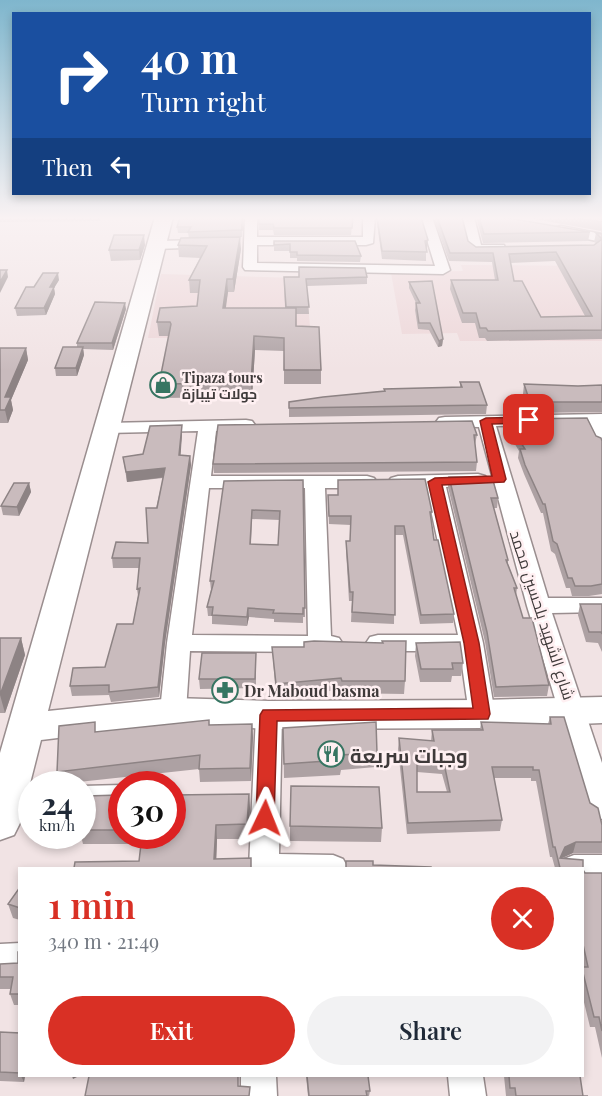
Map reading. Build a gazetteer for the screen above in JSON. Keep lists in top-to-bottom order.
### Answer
{
  "streets": {
    "street": ["شارع الشهيد بلحسين محمد"]
  },
  "places": {
    "shop": ["Tipaza tours جولات تيبازة"],
    "pharmacy": ["Dr Maboud basma"],
    "restaurant": ["وجبات سريعة"]
  },
  "page": {
    "turn": ["40 m", "Turn right"],
    "then": "Then",
    "speed": "24 km/h",
    "limit": "30",
    "heading": ["1 min", "340 m · 21:49"],
    "buttons": ["Exit", "Share"]
  }
}
